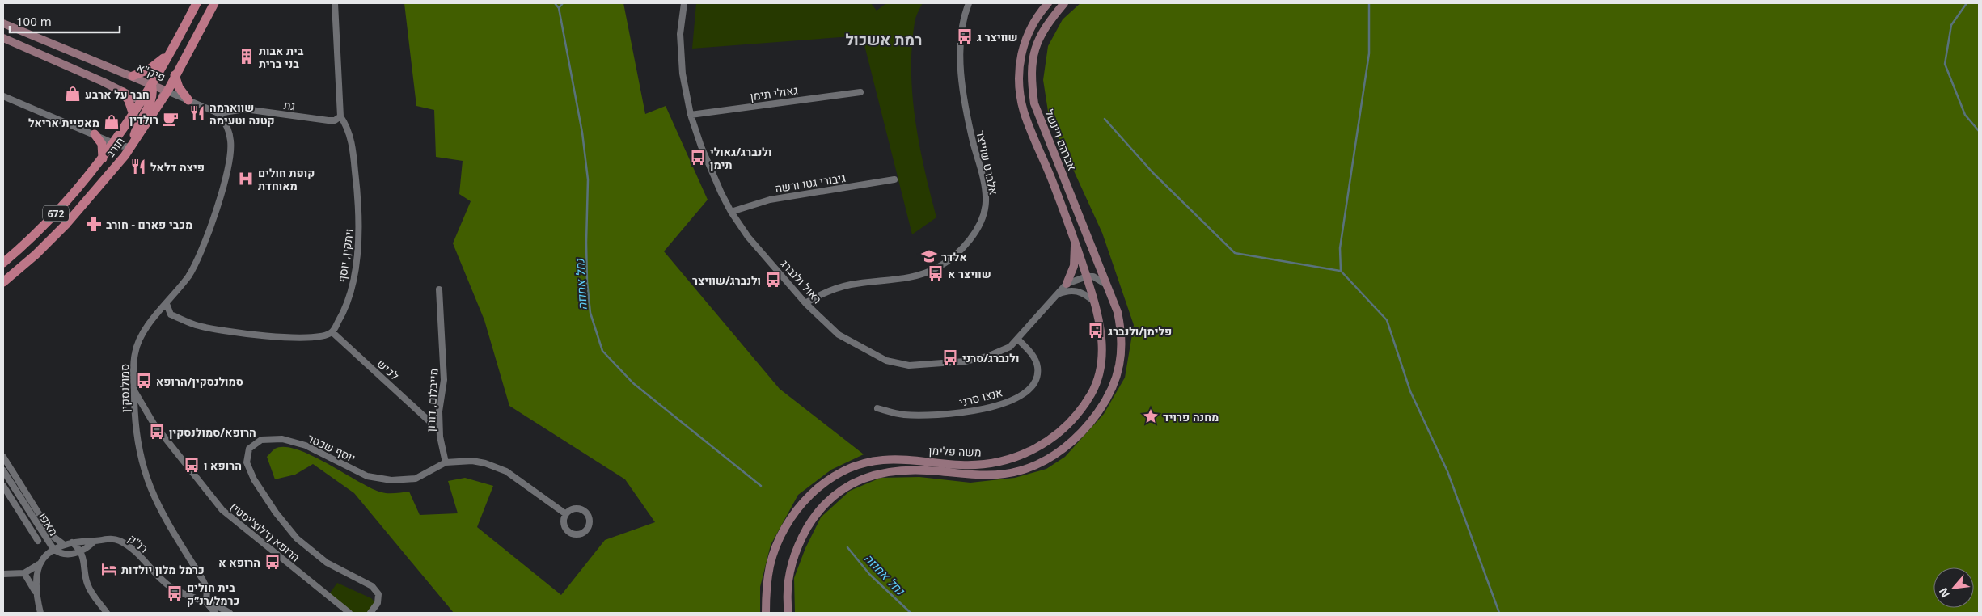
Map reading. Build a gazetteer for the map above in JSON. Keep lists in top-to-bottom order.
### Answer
{
  "streets": {
    "main road": [
      "פיק\"א",
      "אברהם ויינשל",
      "חורב",
      "672",
      "משה פלימן"
    ],
    "street": [
      "גאולי תימן",
      "גת",
      "אלברט שוייצר",
      "גיבורי גטו ורשה",
      "ויתקין, יוסף",
      "ראול ולנברג",
      "לכיש",
      "סמולנסקין",
      "אנצו סרני",
      "מייבלום, דורון",
      "יוסף שכטר",
      "מאפו",
      "הרופא (ז'לוצ'יסטי)",
      "רנ\"ק"
    ]
  },
  "crossings": [
    ["פיק\"א", "חורב"],
    ["גאולי תימן", "ראול ולנברג"],
    ["גת", "ויתקין, יוסף"],
    ["גת", "סמולנסקין"],
    ["אברהם ויינשל", "ראול ולנברג"],
    ["אברהם ויינשל", "משה פלימן"],
    ["אלברט שוייצר", "ראול ולנברג"],
    ["גיבורי גטו ורשה", "ראול ולנברג"],
    ["ויתקין, יוסף", "לכיש"],
    ["ראול ולנברג", "אנצו סרני"],
    ["ראול ולנברג", "משה פלימן"],
    ["סמולנסקין", "הרופא (ז'לוצ'יסטי)"],
    ["סמולנסקין", "רנ\"ק"],
    ["מייבלום, דורון", "יוסף שכטר"],
    ["מאפו", "רנ\"ק"]
  ],
  "districts": ["רמת אשכול"],
  "water": ["נחל אחוזה"],
  "places": {
    "bus stop": [
      "שוויצר ג",
      "ולנברג/גאולי תימן",
      "שוויצר א",
      "ולנברג/שוויצר",
      "פלימן/ולנברג",
      "ולנברג/סרני",
      "סמולנסקין/הרופא",
      "הרופא/סמולנסקין",
      "הרופא ו",
      "הרופא א",
      "בית חולים כרמל/רנ״ק"
    ],
    "building": ["בית אבות בני ברית"],
    "shop": ["חבר על ארבע", "מאפיית אריאל"],
    "restaurant": ["שווארמה קטנה וטעימה", "פיצה דלאל"],
    "cafe": ["רולדין"],
    "hospital": ["קופת חולים מאוחדת"],
    "pharmacy": ["מכבי פארם - חורב"],
    "school or university": ["אלדר"],
    "place": ["מחנה פרויד"],
    "hotel": ["כרמל מלון יולדות"]
  },
  "scale_bar": "100 m",
  "north": "bottom left"
}
